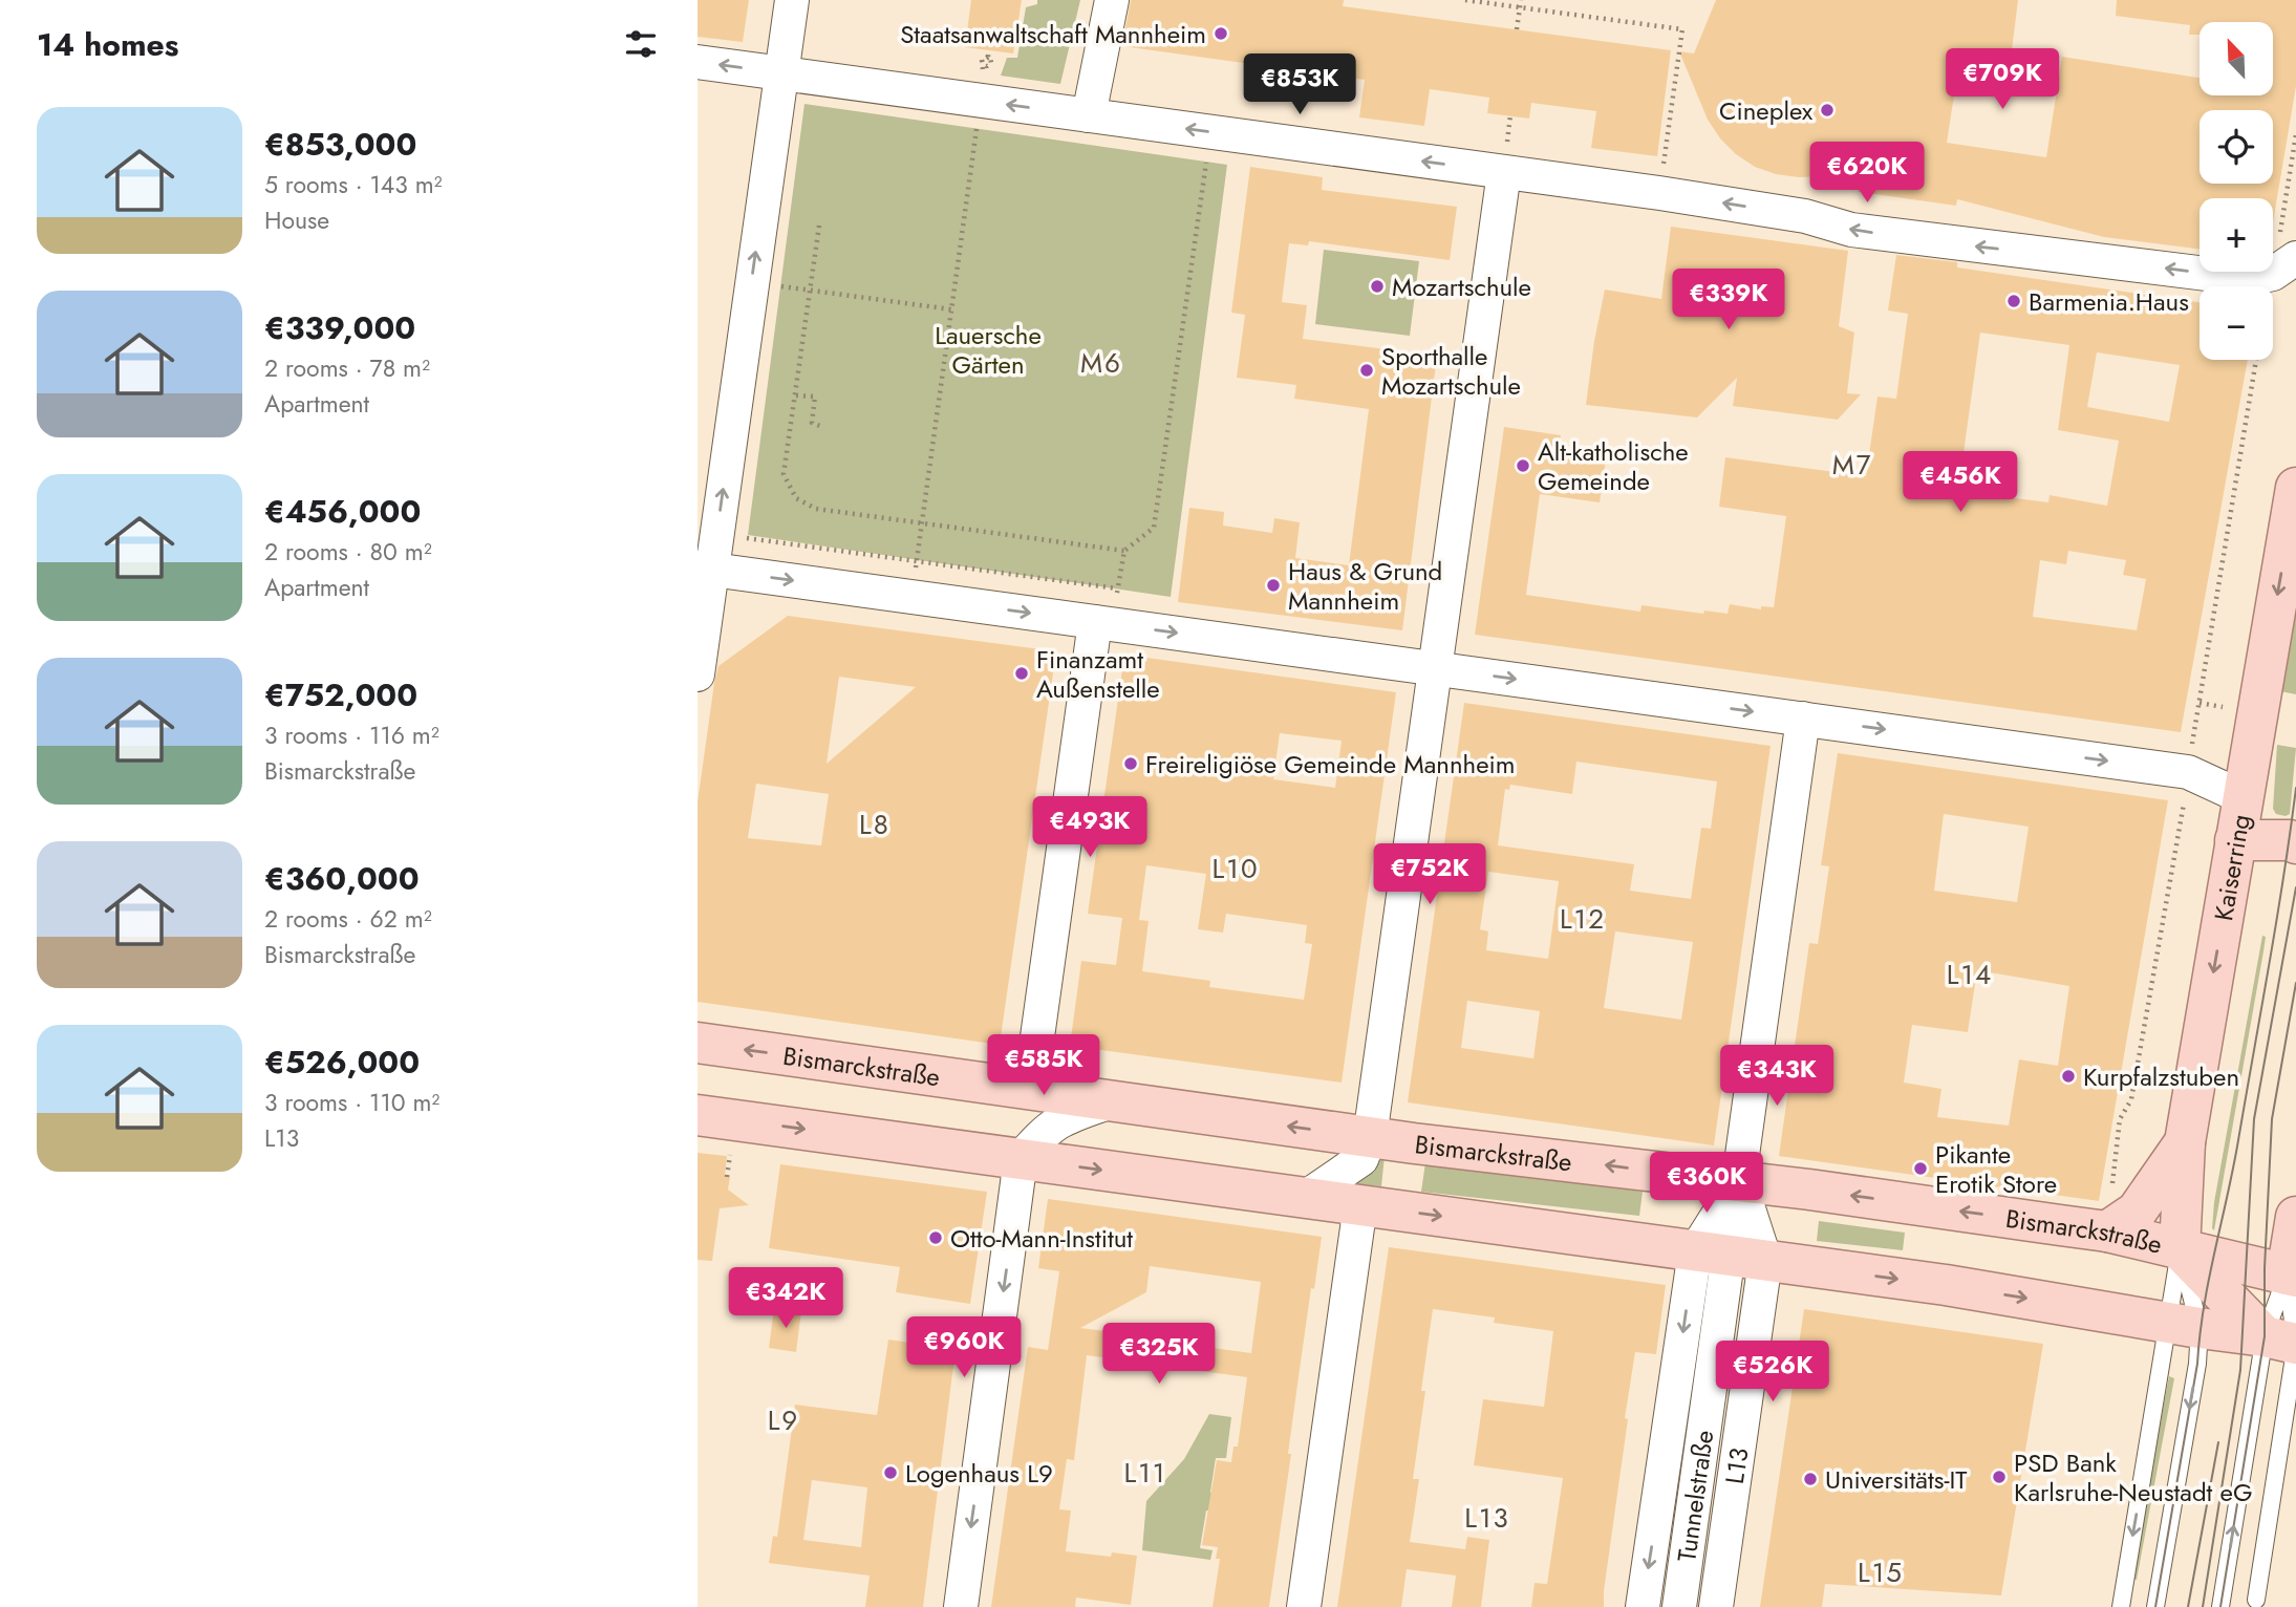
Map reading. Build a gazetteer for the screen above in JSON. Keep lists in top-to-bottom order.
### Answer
{
  "streets": {
    "main road": ["Kaiserring", "Bismarckstraße"],
    "street": ["L13", "Tunnelstraße"]
  },
  "crossings": [
    ["Kaiserring", "Bismarckstraße"],
    ["L13", "Tunnelstraße"]
  ],
  "one_way": ["Kaiserring"],
  "districts": [
    "M6",
    "M7",
    "L8",
    "L10",
    "L12",
    "L14",
    "L9",
    "L11",
    "L13",
    "L15"
  ],
  "parks": ["Lauersche Gärten"],
  "places": [
    "Staatsanwaltschaft Mannheim",
    "Cineplex",
    "Mozartschule",
    "Barmenia.Haus",
    "Sporthalle Mozartschule",
    "Alt-katholische Gemeinde",
    "Haus & Grund Mannheim",
    "Finanzamt Außenstelle",
    "Freireligiöse Gemeinde Mannheim",
    "Kurpfalzstuben",
    "Pikante Erotik Store",
    "Otto-Mann-Institut",
    "Logenhaus L9",
    "PSD Bank Karlsruhe-Neustadt eG",
    "Universitäts-IT"
  ],
  "north": "top left",
  "page": {
    "heading": "14 homes",
    "map_buttons": ["+", "−"],
    "price": [
      "€709K",
      "€853K",
      "€620K",
      "€339K",
      "€456K",
      "€493K",
      "€752K",
      "€585K",
      "€343K",
      "€360K",
      "€342K",
      "€960K",
      "€325K",
      "€526K"
    ],
    "list": [
      {
        "name": "€853,000",
        "note": "5 rooms · 143 m² · House"
      },
      {
        "name": "€339,000",
        "note": "2 rooms · 78 m² · Apartment"
      },
      {
        "name": "€456,000",
        "note": "2 rooms · 80 m² · Apartment"
      },
      {
        "name": "€752,000",
        "note": "3 rooms · 116 m² · Bismarckstraße"
      },
      {
        "name": "€360,000",
        "note": "2 rooms · 62 m² · Bismarckstraße"
      },
      {
        "name": "€526,000",
        "note": "3 rooms · 110 m² · L13"
      }
    ]
  }
}
